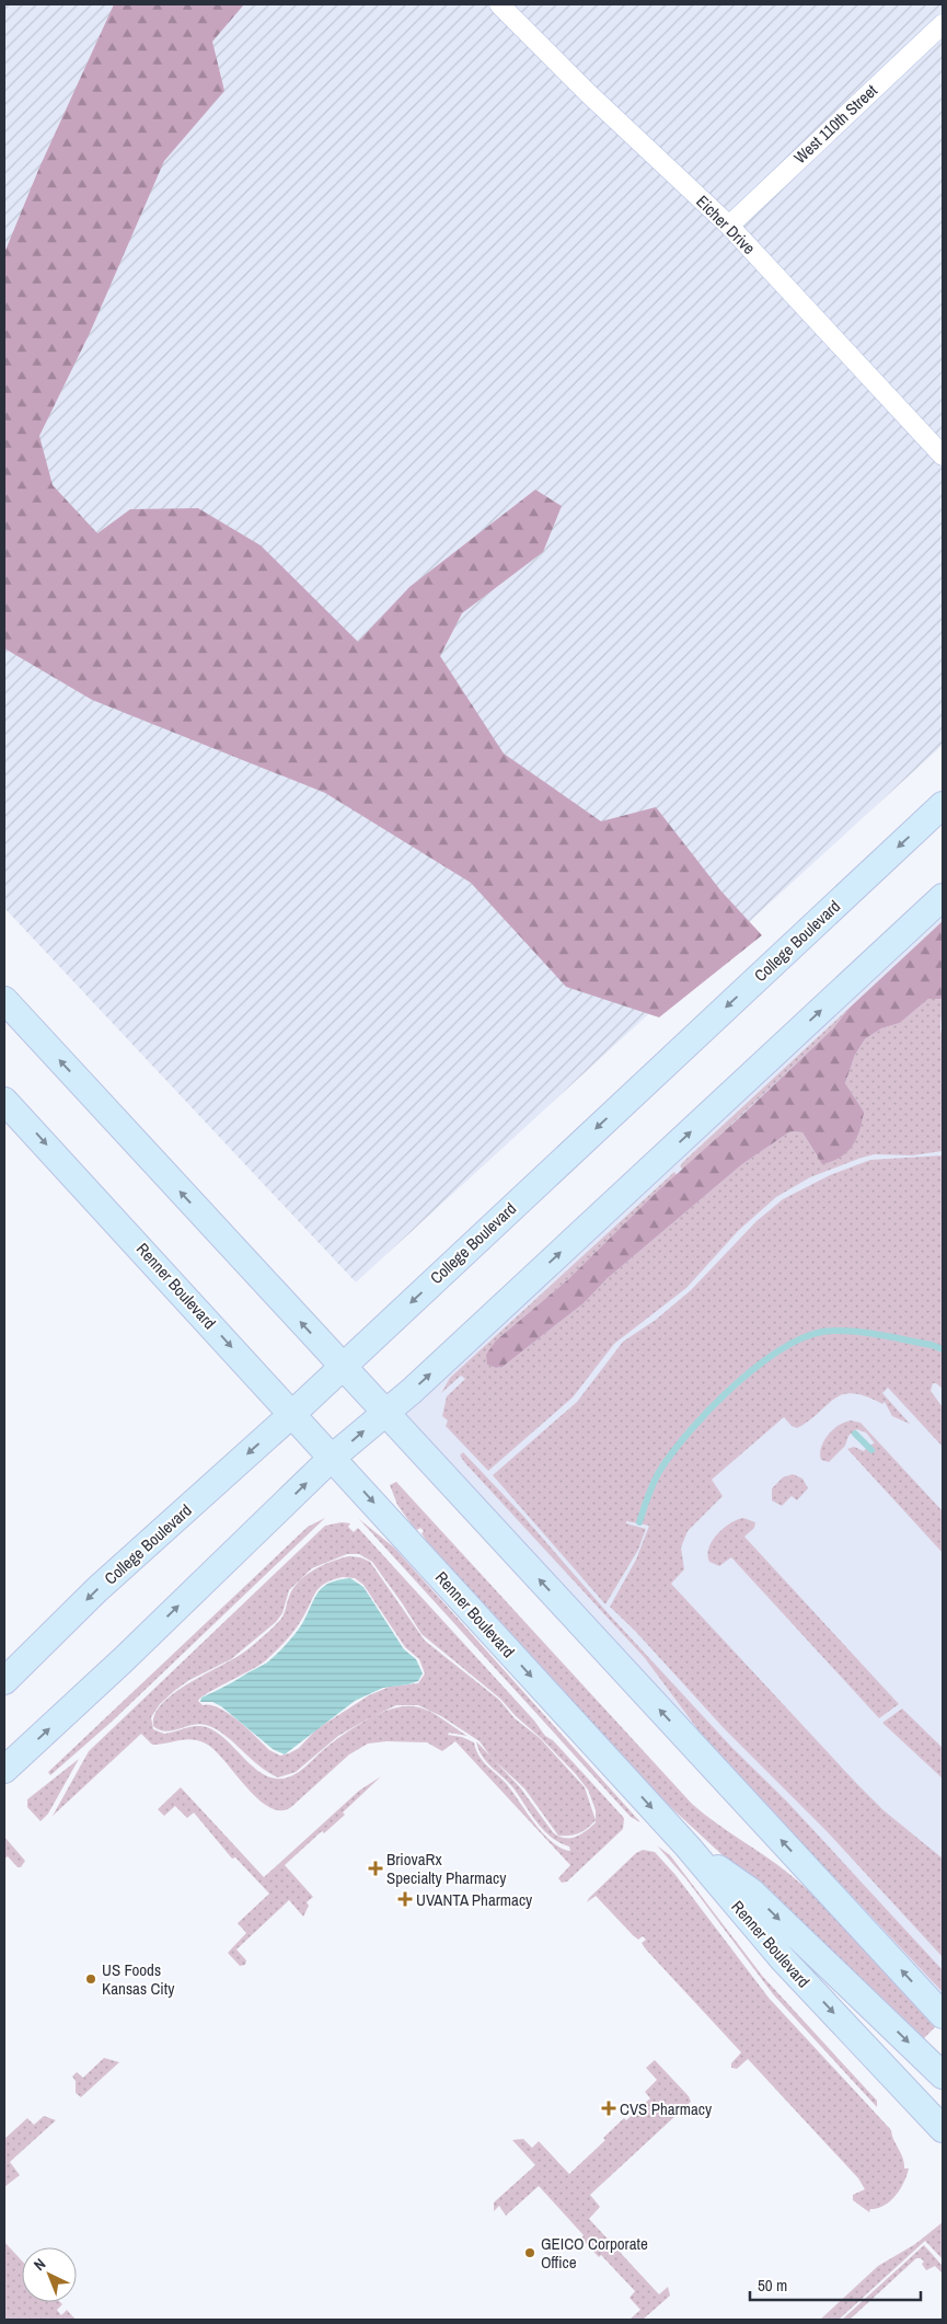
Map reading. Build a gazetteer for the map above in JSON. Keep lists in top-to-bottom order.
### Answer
{
  "streets": {
    "main road": ["College Boulevard", "Renner Boulevard"],
    "street": ["West 110th Street", "Eicher Drive"]
  },
  "crossings": [
    ["West 110th Street", "Eicher Drive"],
    ["College Boulevard", "Renner Boulevard"]
  ],
  "places": {
    "health": ["BriovaRx Specialty Pharmacy", "UVANTA Pharmacy", "CVS Pharmacy"],
    "other": ["US Foods Kansas City", "GEICO Corporate Office"]
  },
  "scale_bar": "50 m",
  "north": "top left"
}
